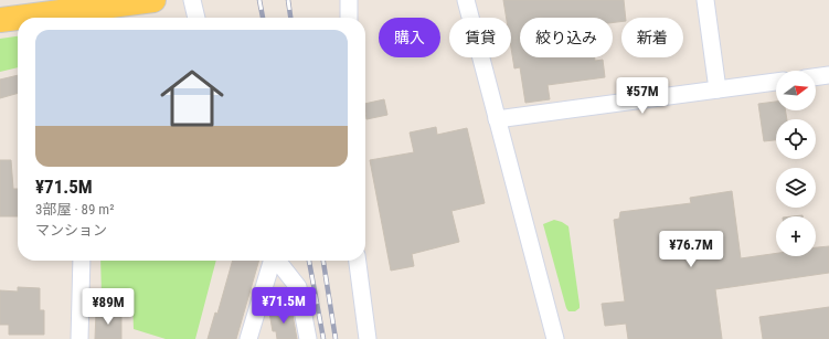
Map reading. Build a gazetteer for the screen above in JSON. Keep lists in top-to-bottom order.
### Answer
{
  "north": "right",
  "page": {
    "chip": [
      "購入",
      "賃貸",
      "絞り込み",
      "新着"
    ],
    "list": [
      {
        "name": "¥71.5M",
        "note": "3部屋 · 89 m² · マンション"
      }
    ],
    "map_buttons": "+",
    "price": [
      "¥57M",
      "¥76.7M",
      "¥71.5M",
      "¥89M"
    ]
  }
}
